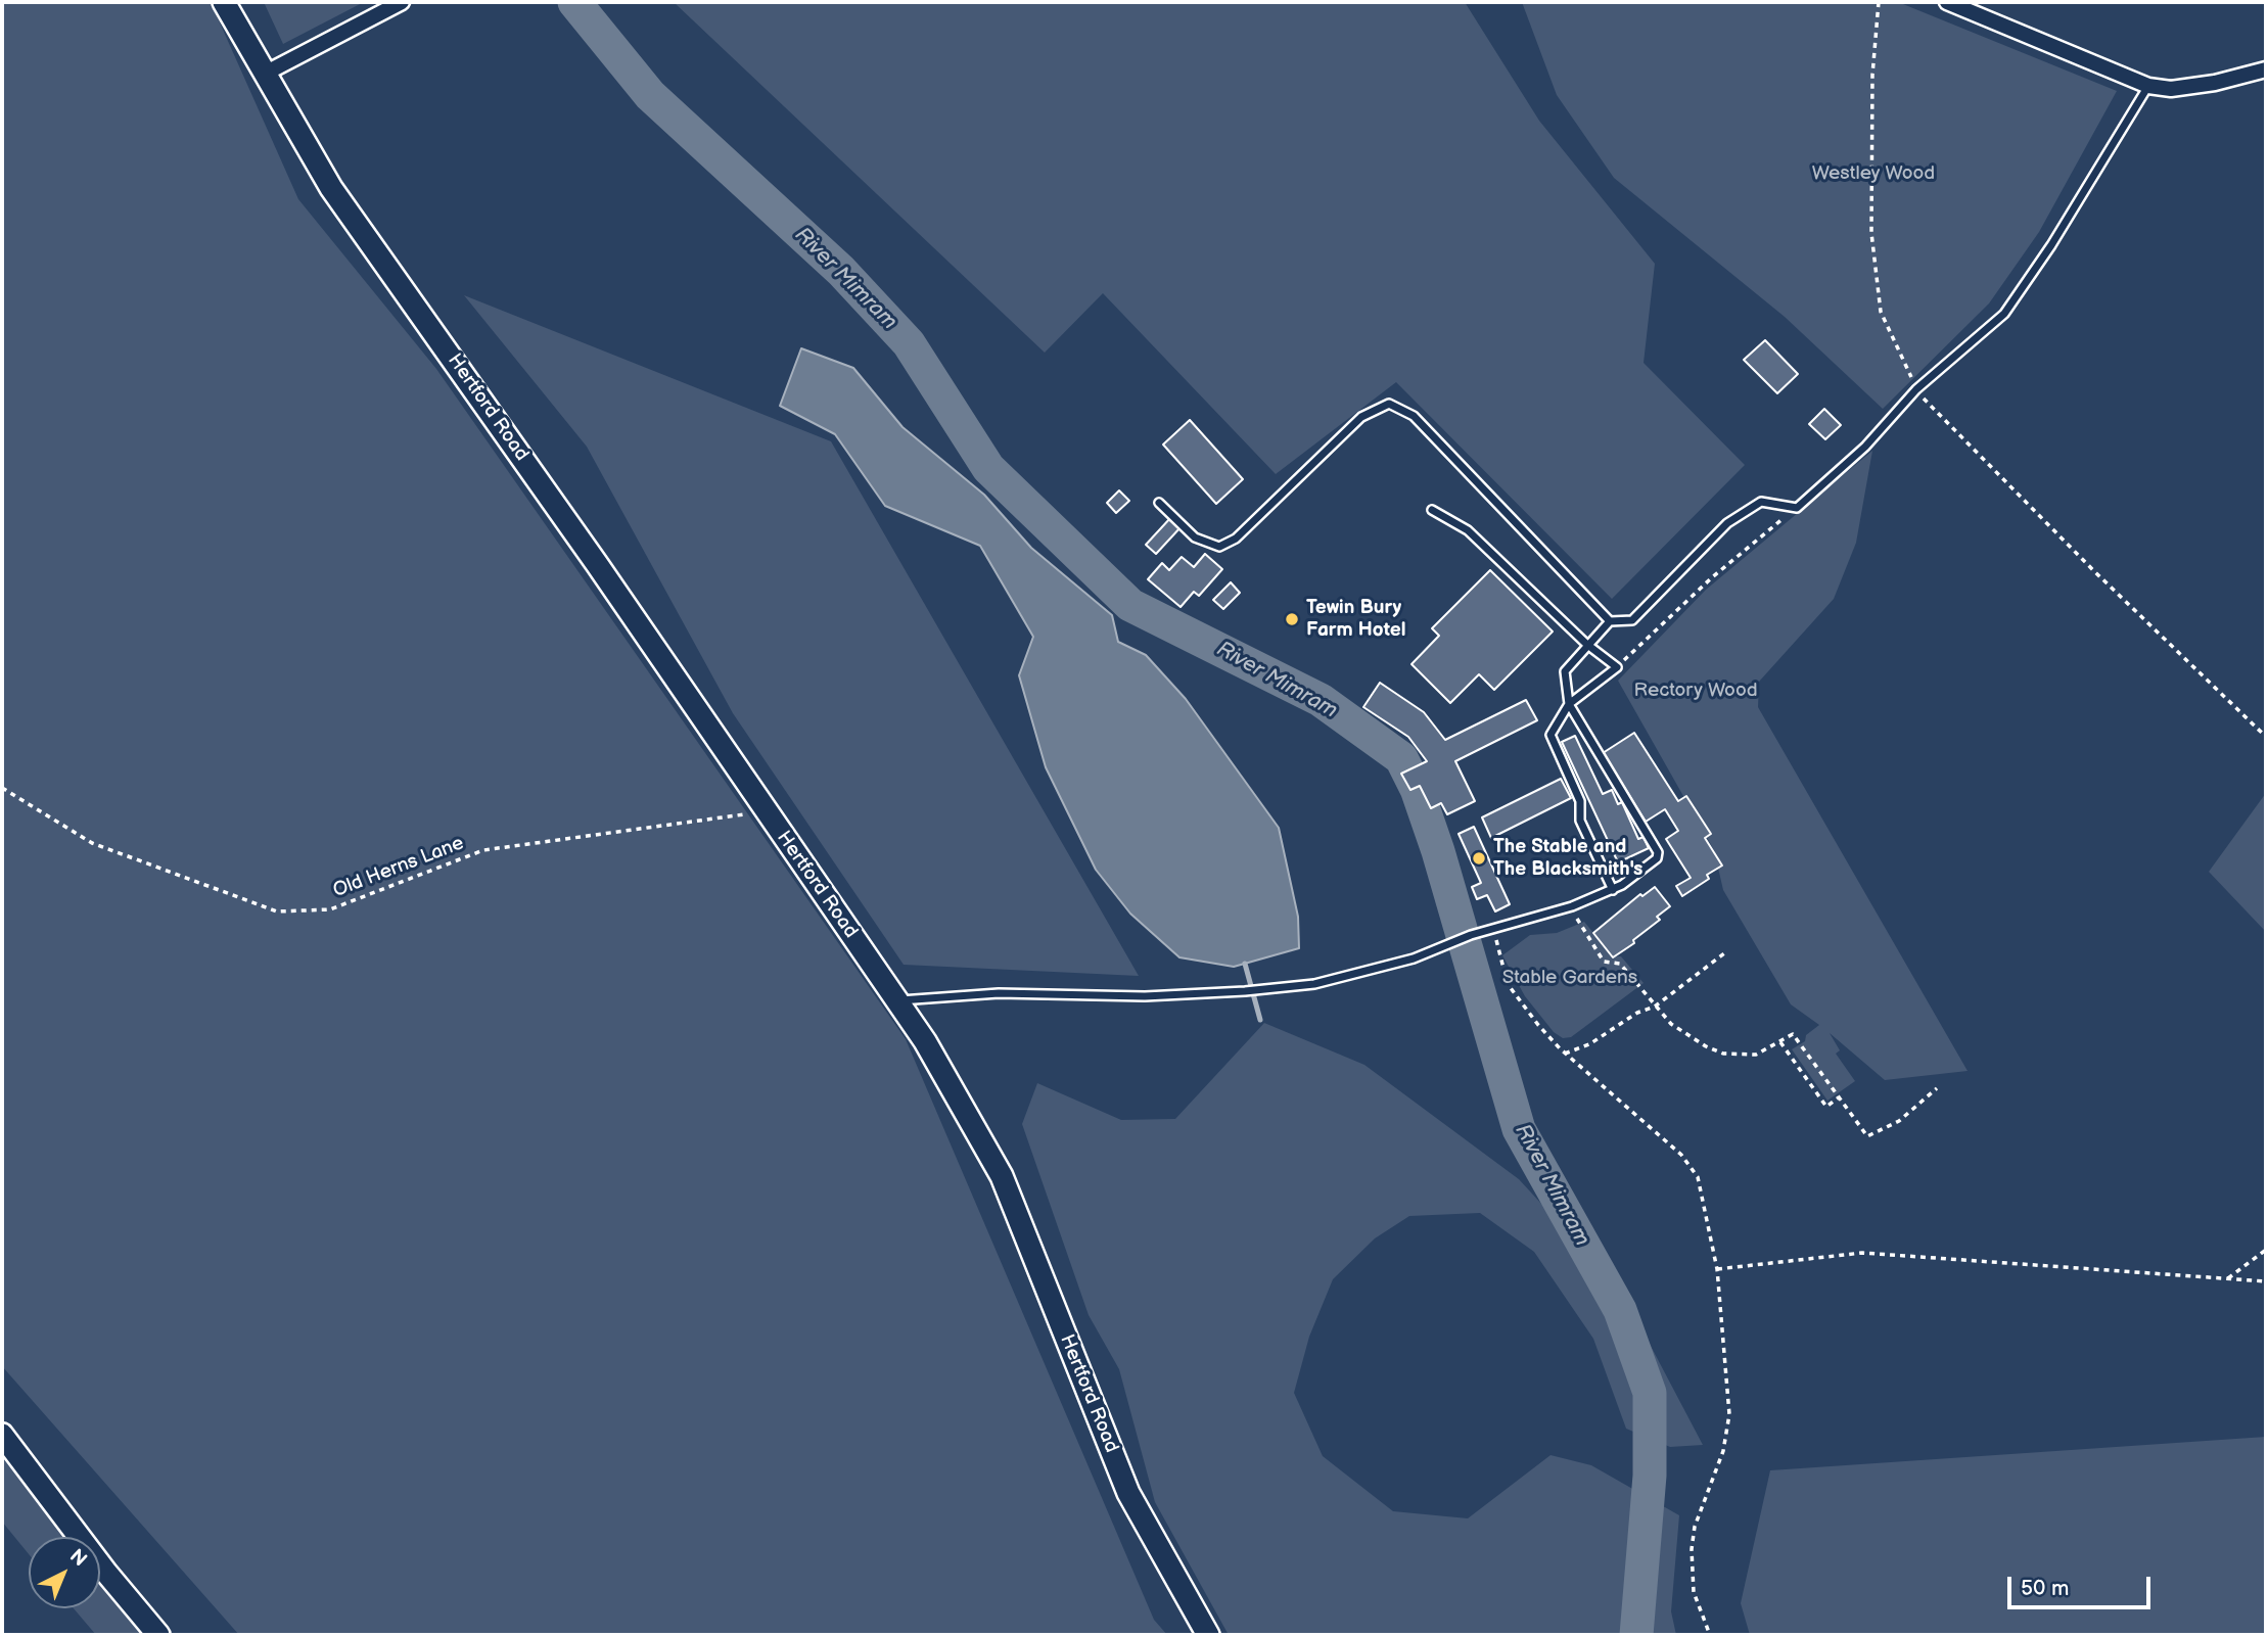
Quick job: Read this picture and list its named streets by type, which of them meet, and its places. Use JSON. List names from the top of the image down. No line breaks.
{"streets":{"main road":["Hertford Road"],"path":["Old Herns Lane"]},"crossings":[["Hertford Road","Old Herns Lane"]],"water":["River Mimram"],"parks":["Westley Wood","Rectory Wood","Stable Gardens"],"places":["Tewin Bury Farm Hotel","The Stable and The Blacksmith's"],"scale_bar":"50 m","north":"top right"}
